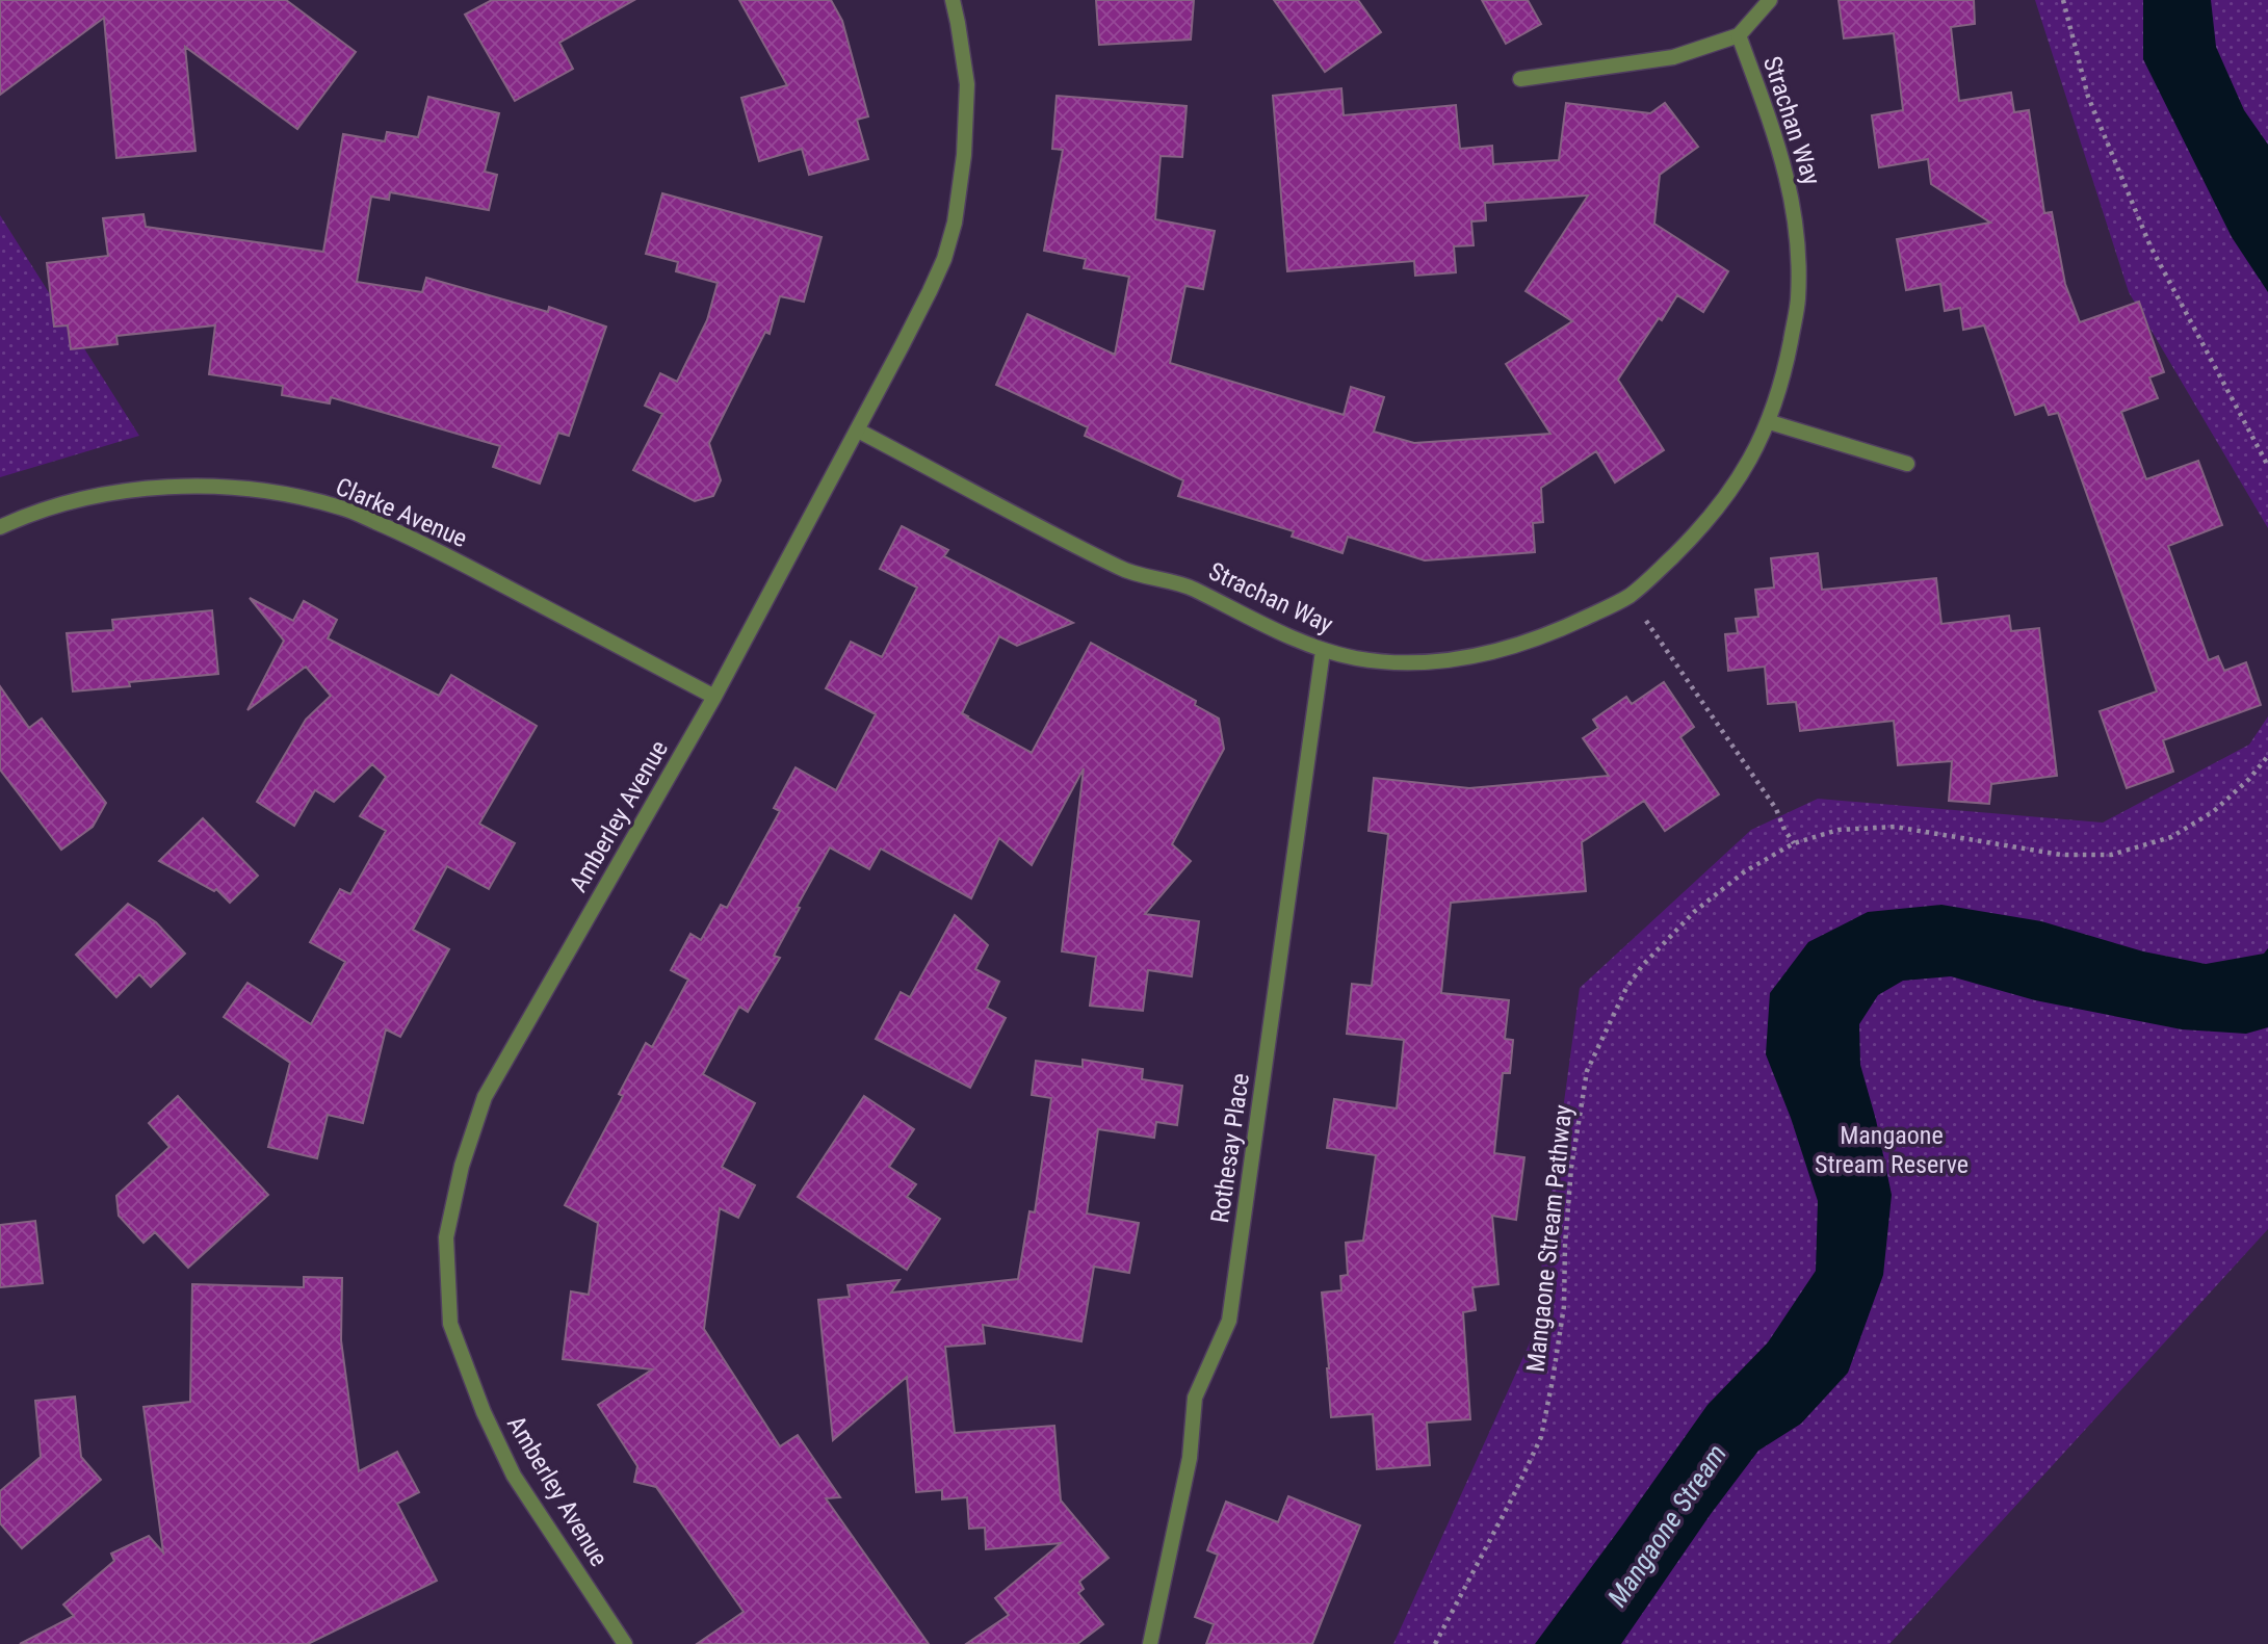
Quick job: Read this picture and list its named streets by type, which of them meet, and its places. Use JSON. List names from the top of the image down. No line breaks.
{"streets":{"street":["Strachan Way","Clarke Avenue","Amberley Avenue","Rothesay Place"],"path":["Mangaone Stream Pathway"]},"crossings":[["Strachan Way","Amberley Avenue"],["Strachan Way","Rothesay Place"],["Clarke Avenue","Amberley Avenue"]],"water":["Mangaone Stream"],"parks":["Mangaone Stream Reserve"]}
